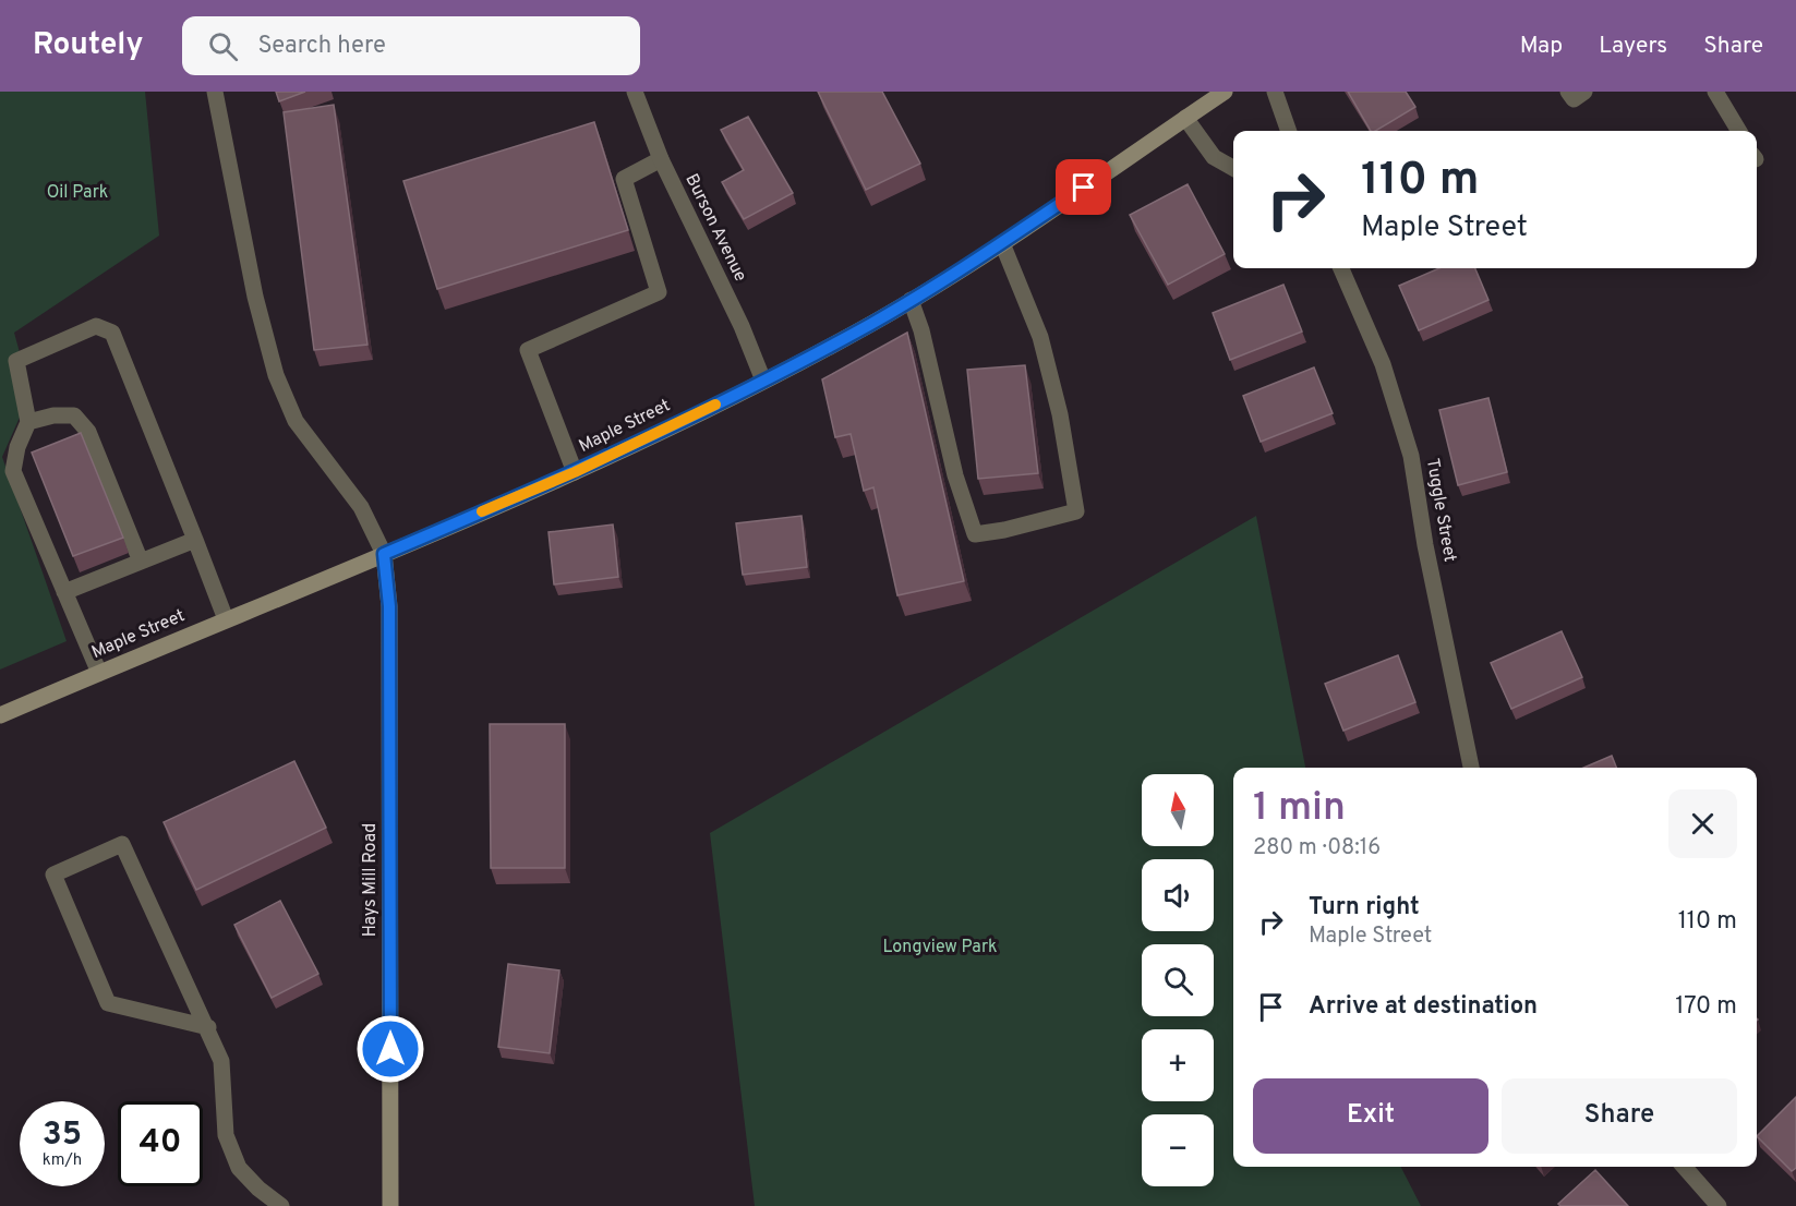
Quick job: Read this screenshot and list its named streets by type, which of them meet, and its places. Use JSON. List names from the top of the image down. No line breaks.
{"streets":{"main road":["Maple Street","Hays Mill Road"],"street":["Burson Avenue","Tuggle Street"]},"crossings":[["Burson Avenue","Maple Street"],["Maple Street","Hays Mill Road"]],"parks":["Oil Park","Longview Park"],"north":"top","page":{"header":"Routely","search":"Search here","nav":["Map","Layers","Share"],"turn":["110 m","Maple Street"],"heading":["1 min","280 m · 08:16"],"map_buttons":["+","−"],"list":[{"name":"Turn right","note":"Maple Street","value":"110 m"},{"name":"Arrive at destination","value":"170 m"}],"buttons":["Exit","Share"],"speed":"35 km/h","limit":"40"}}
